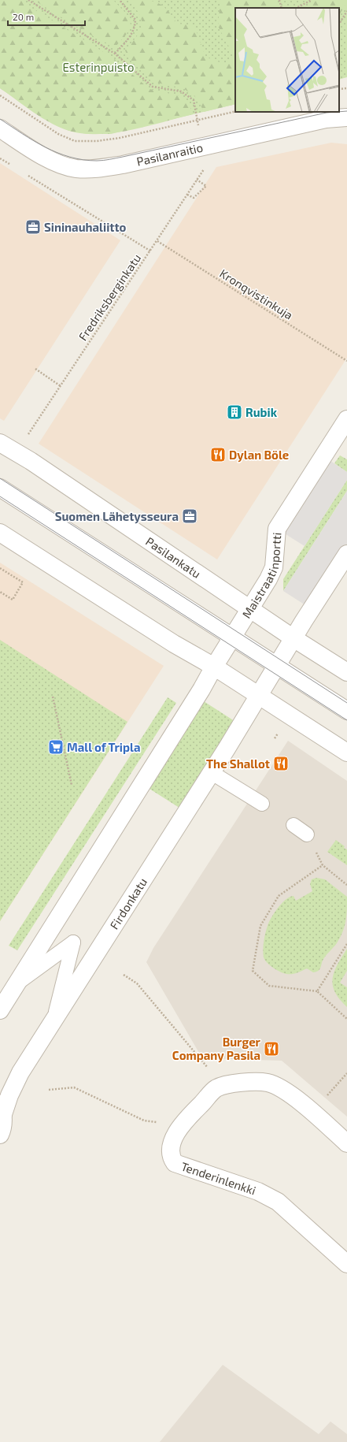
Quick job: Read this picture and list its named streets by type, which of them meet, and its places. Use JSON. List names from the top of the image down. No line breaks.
{"streets":{"street":["Pasilanraitio","Pasilankatu","Maistraatinportti","Firdonkatu","Tenderinlenkki"],"path":["Kronqvistinkuja","Fredriksberginkatu"]},"crossings":[["Kronqvistinkuja","Fredriksberginkatu"],["Pasilankatu","Maistraatinportti"]],"parks":["Esterinpuisto"],"places":{"office":["Sininauhaliitto","Suomen Lähetysseura"],"building":["Rubik"],"restaurant":["Dylan Böle","The Shallot","Burger Company Pasila"],"supermarket":["Mall of Tripla"]},"scale_bar":"20 m"}
